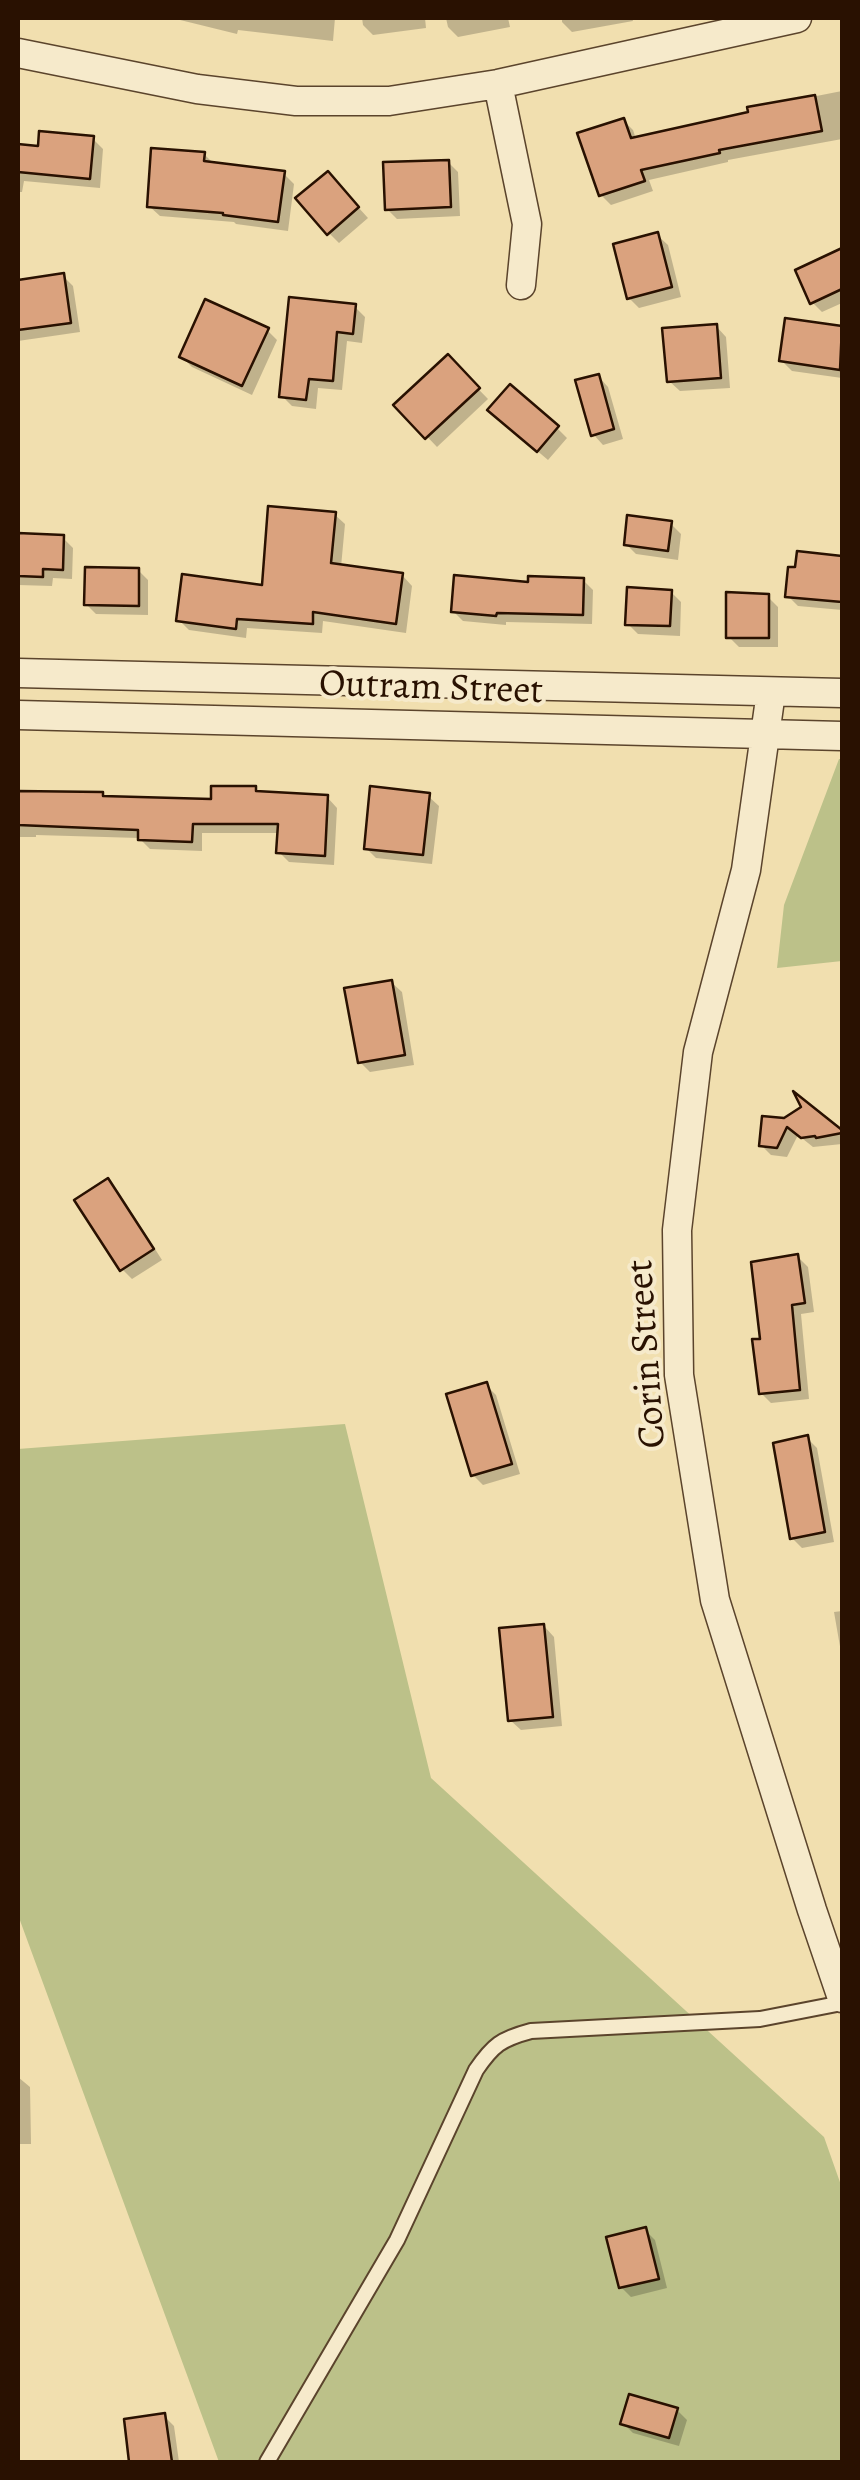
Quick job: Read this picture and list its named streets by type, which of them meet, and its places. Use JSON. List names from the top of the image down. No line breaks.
{"streets":{"street":["Outram Street","Corin Street"]},"crossings":[["Outram Street","Corin Street"]]}
